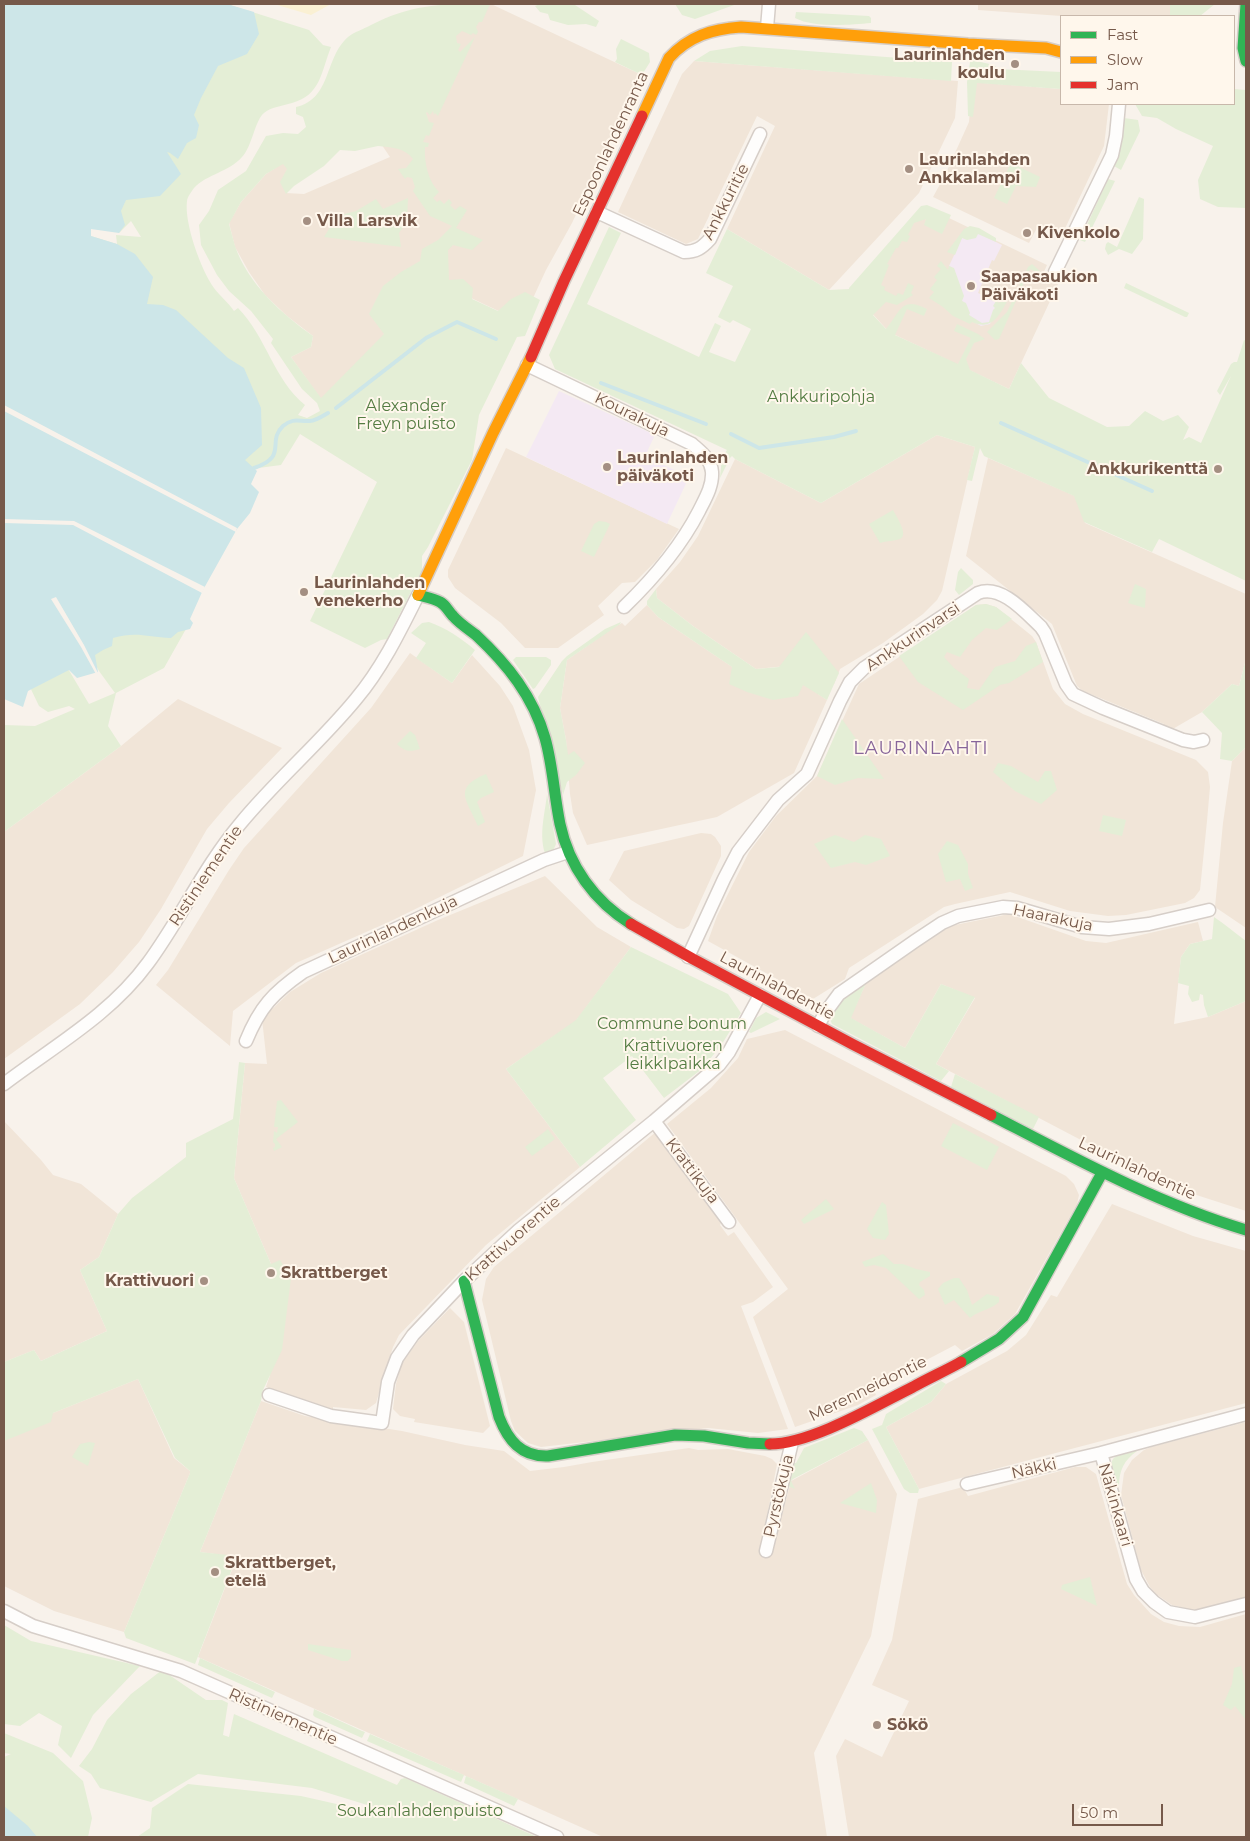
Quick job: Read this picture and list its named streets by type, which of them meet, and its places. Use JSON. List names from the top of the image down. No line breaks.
{"streets":{"street":["Espoonlahdenranta","Ankkuritie","Kourakuja","Ankkurinvarsi","Ristiniementie","Haarakuja","Laurinlahdenkuja","Laurinlahdentie","Krattikuja","Krattivuorentie","Merenneidontie","Näkki","Pyrstökuja","Näkinkaari"]},"crossings":[["Espoonlahdenranta","Ankkuritie"],["Espoonlahdenranta","Kourakuja"],["Espoonlahdenranta","Ristiniementie"],["Espoonlahdenranta","Laurinlahdentie"],["Ankkurinvarsi","Laurinlahdentie"],["Ristiniementie","Laurinlahdentie"],["Haarakuja","Laurinlahdentie"],["Laurinlahdenkuja","Laurinlahdentie"],["Laurinlahdentie","Krattivuorentie"],["Laurinlahdentie","Merenneidontie"],["Krattikuja","Krattivuorentie"],["Krattivuorentie","Merenneidontie"],["Merenneidontie","Pyrstökuja"],["Näkki","Näkinkaari"]],"districts":["LAURINLAHTI"],"parks":["Ankkuripohja","Alexander Freyn puisto","Commune bonum","Krattivuoren leikkIpaikka","Soukanlahdenpuisto"],"places":["Laurinlahden koulu","Laurinlahden Ankkalampi","Villa Larsvik","Kivenkolo","Saapasaukion Päiväkoti","Laurinlahden päiväkoti","Ankkurikenttä","Laurinlahden venekerho","Skrattberget","Krattivuori","Skrattberget, etelä","Sökö"],"legend":["Fast","Slow","Jam"],"scale_bar":"50 m"}
